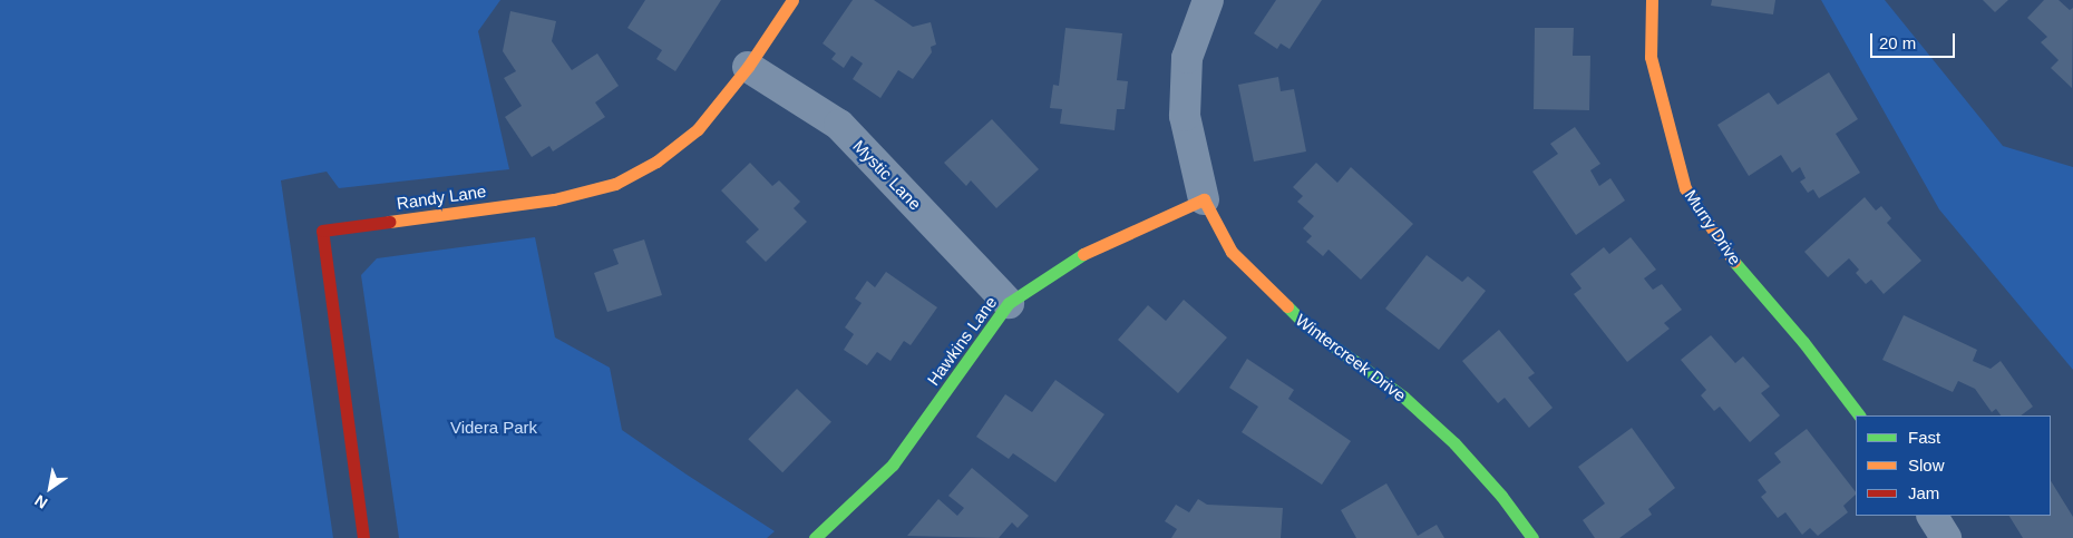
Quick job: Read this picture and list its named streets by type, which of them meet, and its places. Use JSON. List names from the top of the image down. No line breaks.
{"streets":{"street":["Mystic Lane","Randy Lane","Murry Drive","Hawkins Lane","Wintercreek Drive"]},"crossings":[["Mystic Lane","Randy Lane"],["Mystic Lane","Hawkins Lane"],["Hawkins Lane","Wintercreek Drive"]],"parks":["Videra Park"],"legend":["Fast","Slow","Jam"],"scale_bar":"20 m","north":"bottom left"}
